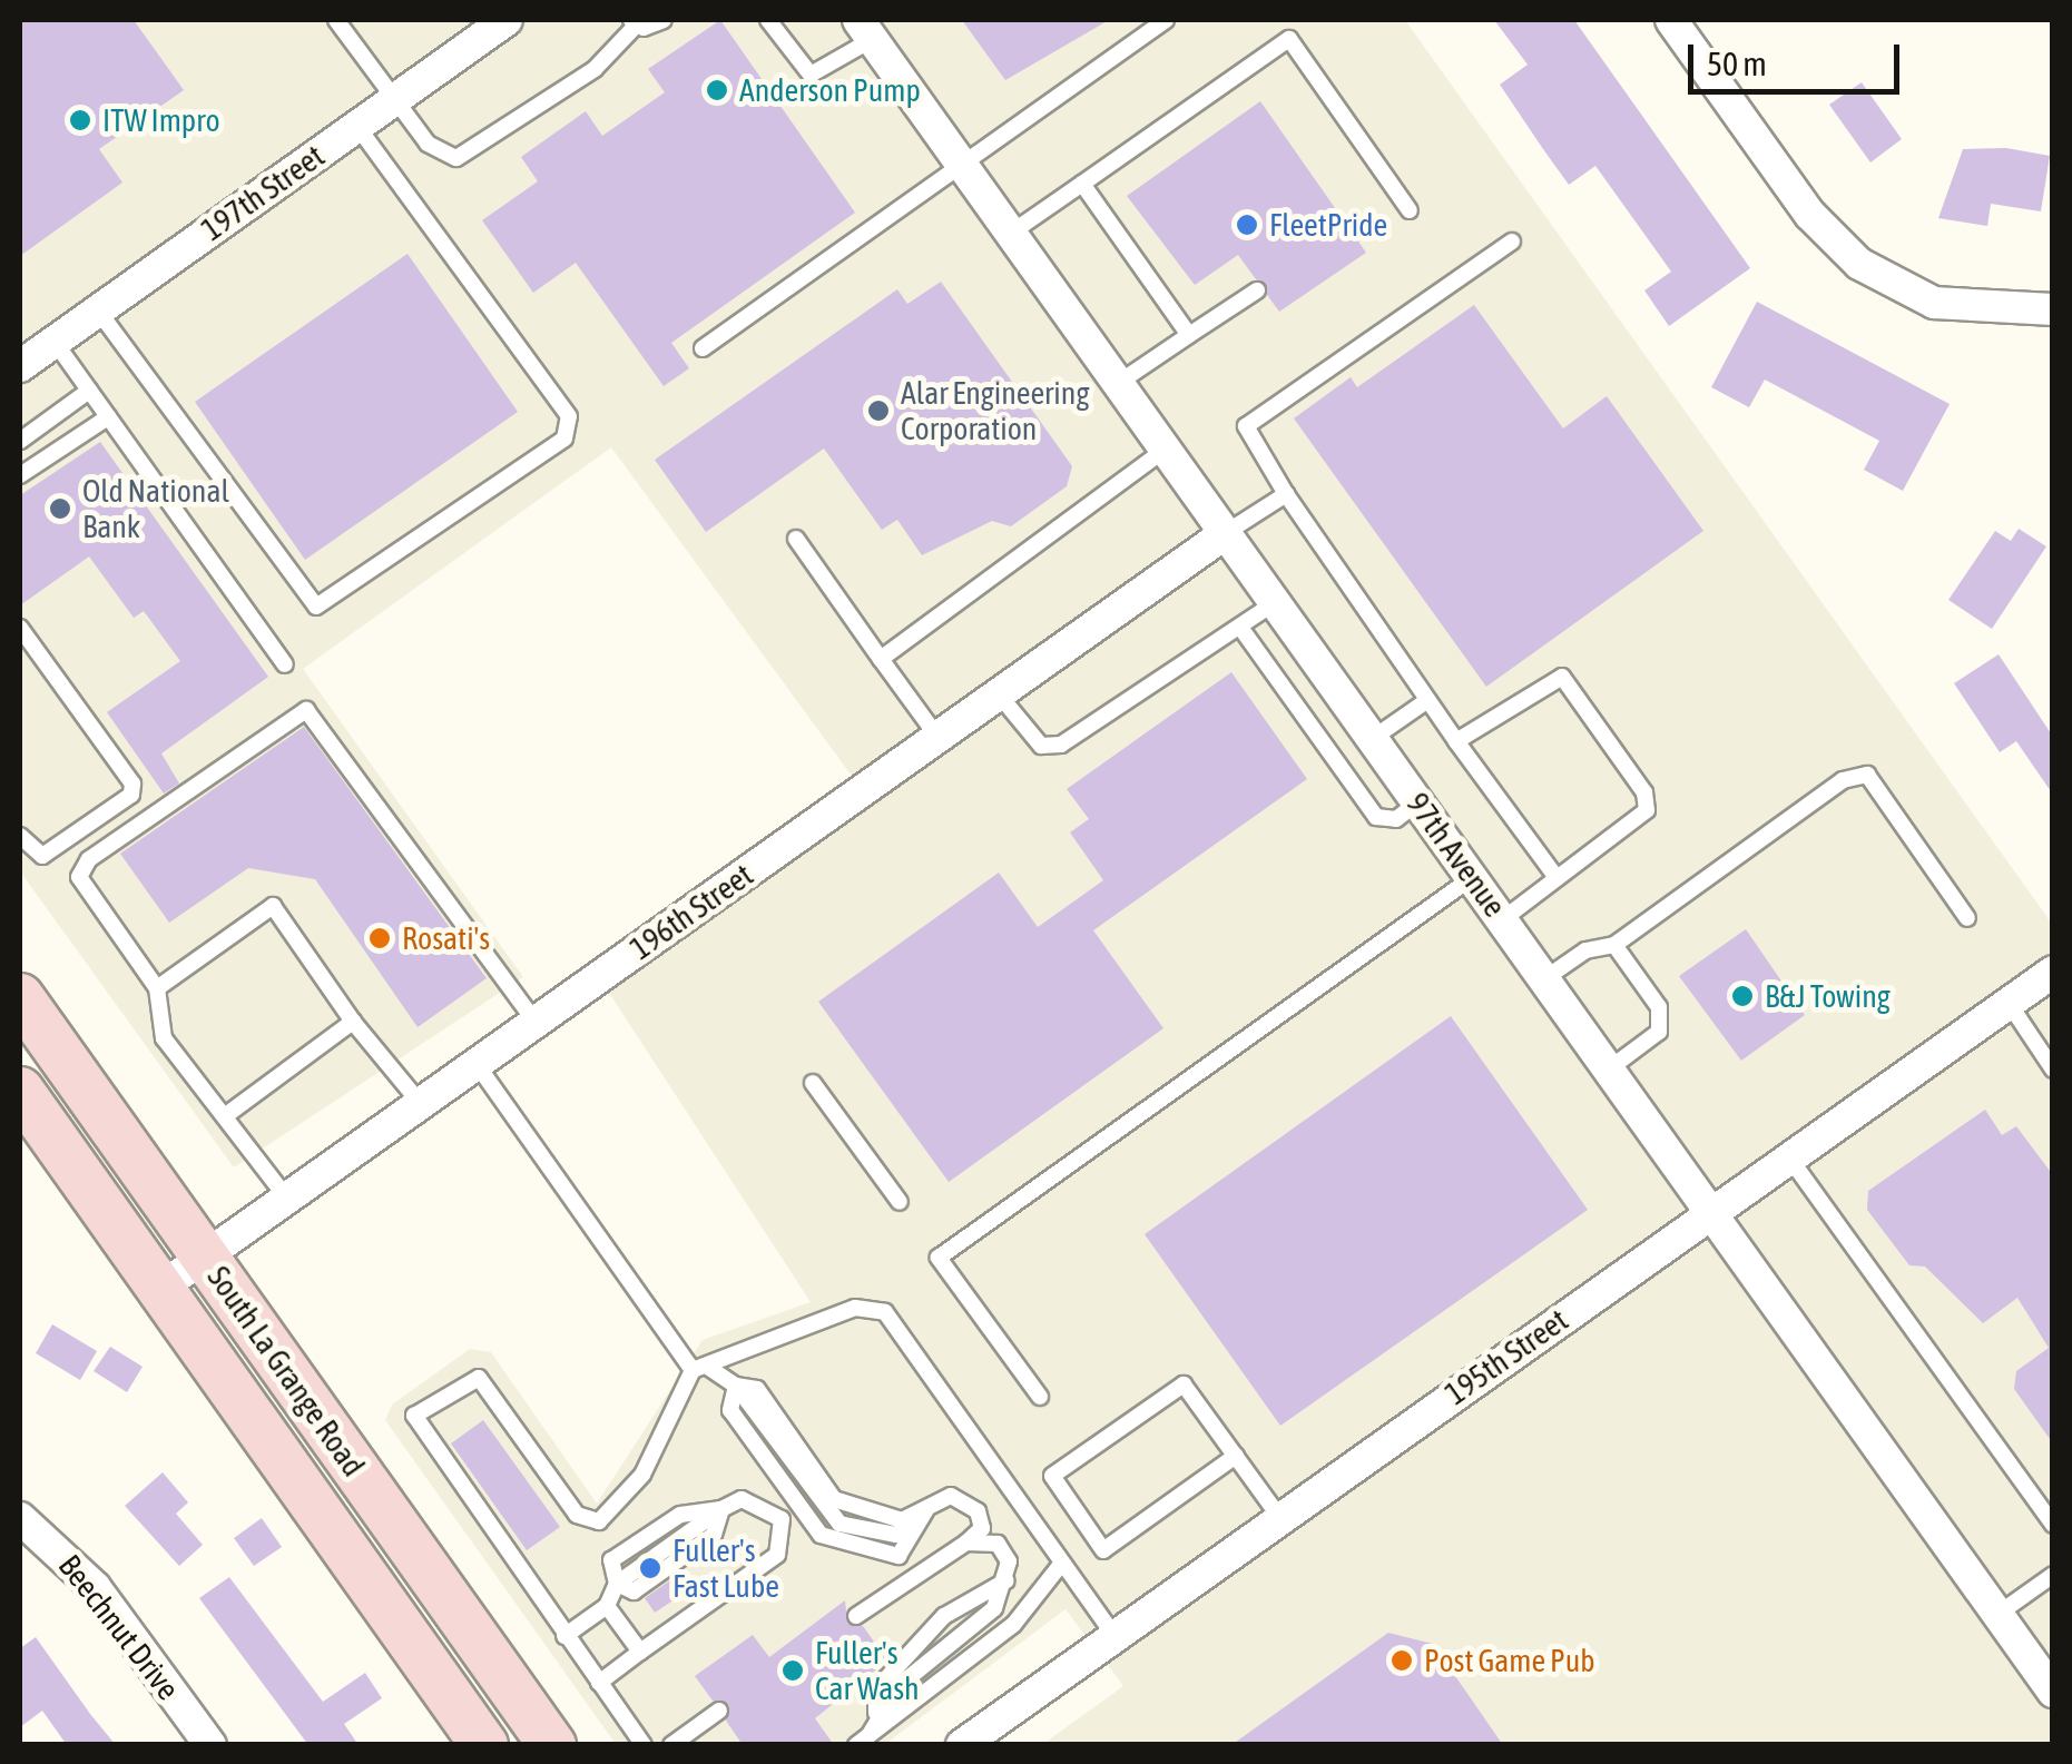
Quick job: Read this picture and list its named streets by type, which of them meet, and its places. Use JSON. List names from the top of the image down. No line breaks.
{"streets":{"main road":["South La Grange Road"],"street":["197th Street","97th Avenue","196th Street","195th Street","Beechnut Drive"]},"crossings":[["97th Avenue","196th Street"],["97th Avenue","195th Street"],["196th Street","South La Grange Road"]],"places":["Anderson Pump","ITW Impro","FleetPride","Alar Engineering Corporation","Old National Bank","Rosati's","B&J Towing","Fuller's Fast Lube","Post Game Pub","Fuller's Car Wash"],"scale_bar":"50 m"}
